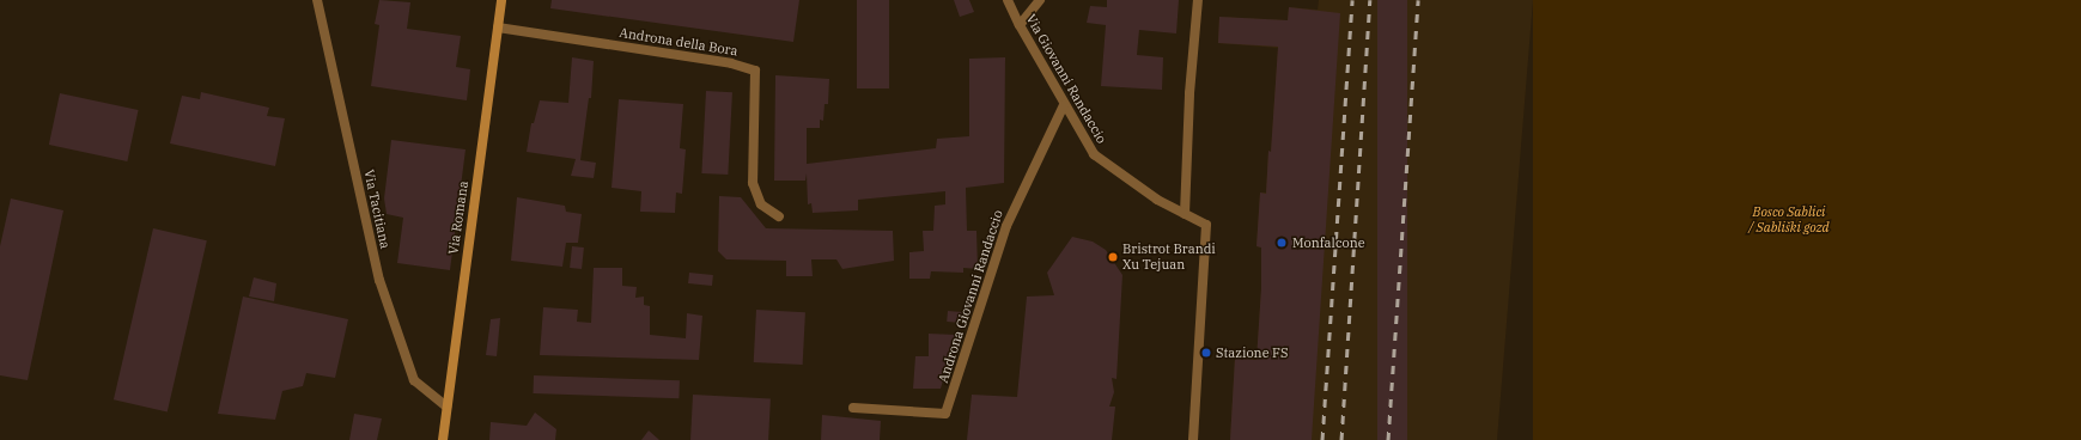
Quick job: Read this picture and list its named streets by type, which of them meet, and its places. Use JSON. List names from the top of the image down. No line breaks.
{"streets":{"street":["Androna della Bora","Via Giovanni Randaccio","Via Tacitiana","Via Romana","Androna Giovanni Randaccio"]},"crossings":[["Androna della Bora","Via Romana"],["Via Giovanni Randaccio","Androna Giovanni Randaccio"],["Via Tacitiana","Via Romana"]],"parks":["Bosco Sablici / Sabliški gozd"],"places":["Monfalcone","Bristrot Brandi Xu Tejuan","Stazione FS"]}
